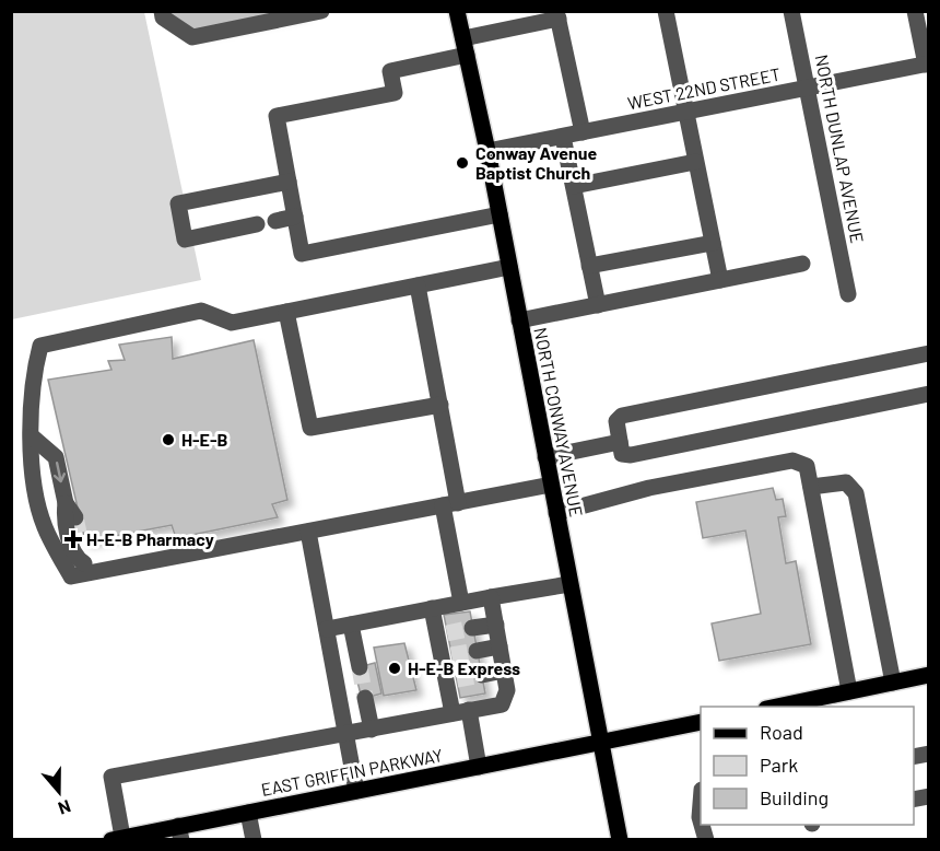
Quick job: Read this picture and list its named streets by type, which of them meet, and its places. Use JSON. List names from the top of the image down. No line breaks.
{"streets":{"main road":["NORTH CONWAY AVENUE","EAST GRIFFIN PARKWAY"],"street":["WEST 22ND STREET","NORTH DUNLAP AVENUE"]},"crossings":[["WEST 22ND STREET","NORTH DUNLAP AVENUE"],["WEST 22ND STREET","NORTH CONWAY AVENUE"],["NORTH CONWAY AVENUE","EAST GRIFFIN PARKWAY"]],"places":{"other":["Conway Avenue Baptist Church","H-E-B","H-E-B Express"],"health":["H-E-B Pharmacy"]},"legend":["Road","Park","Building"],"north":"bottom"}
